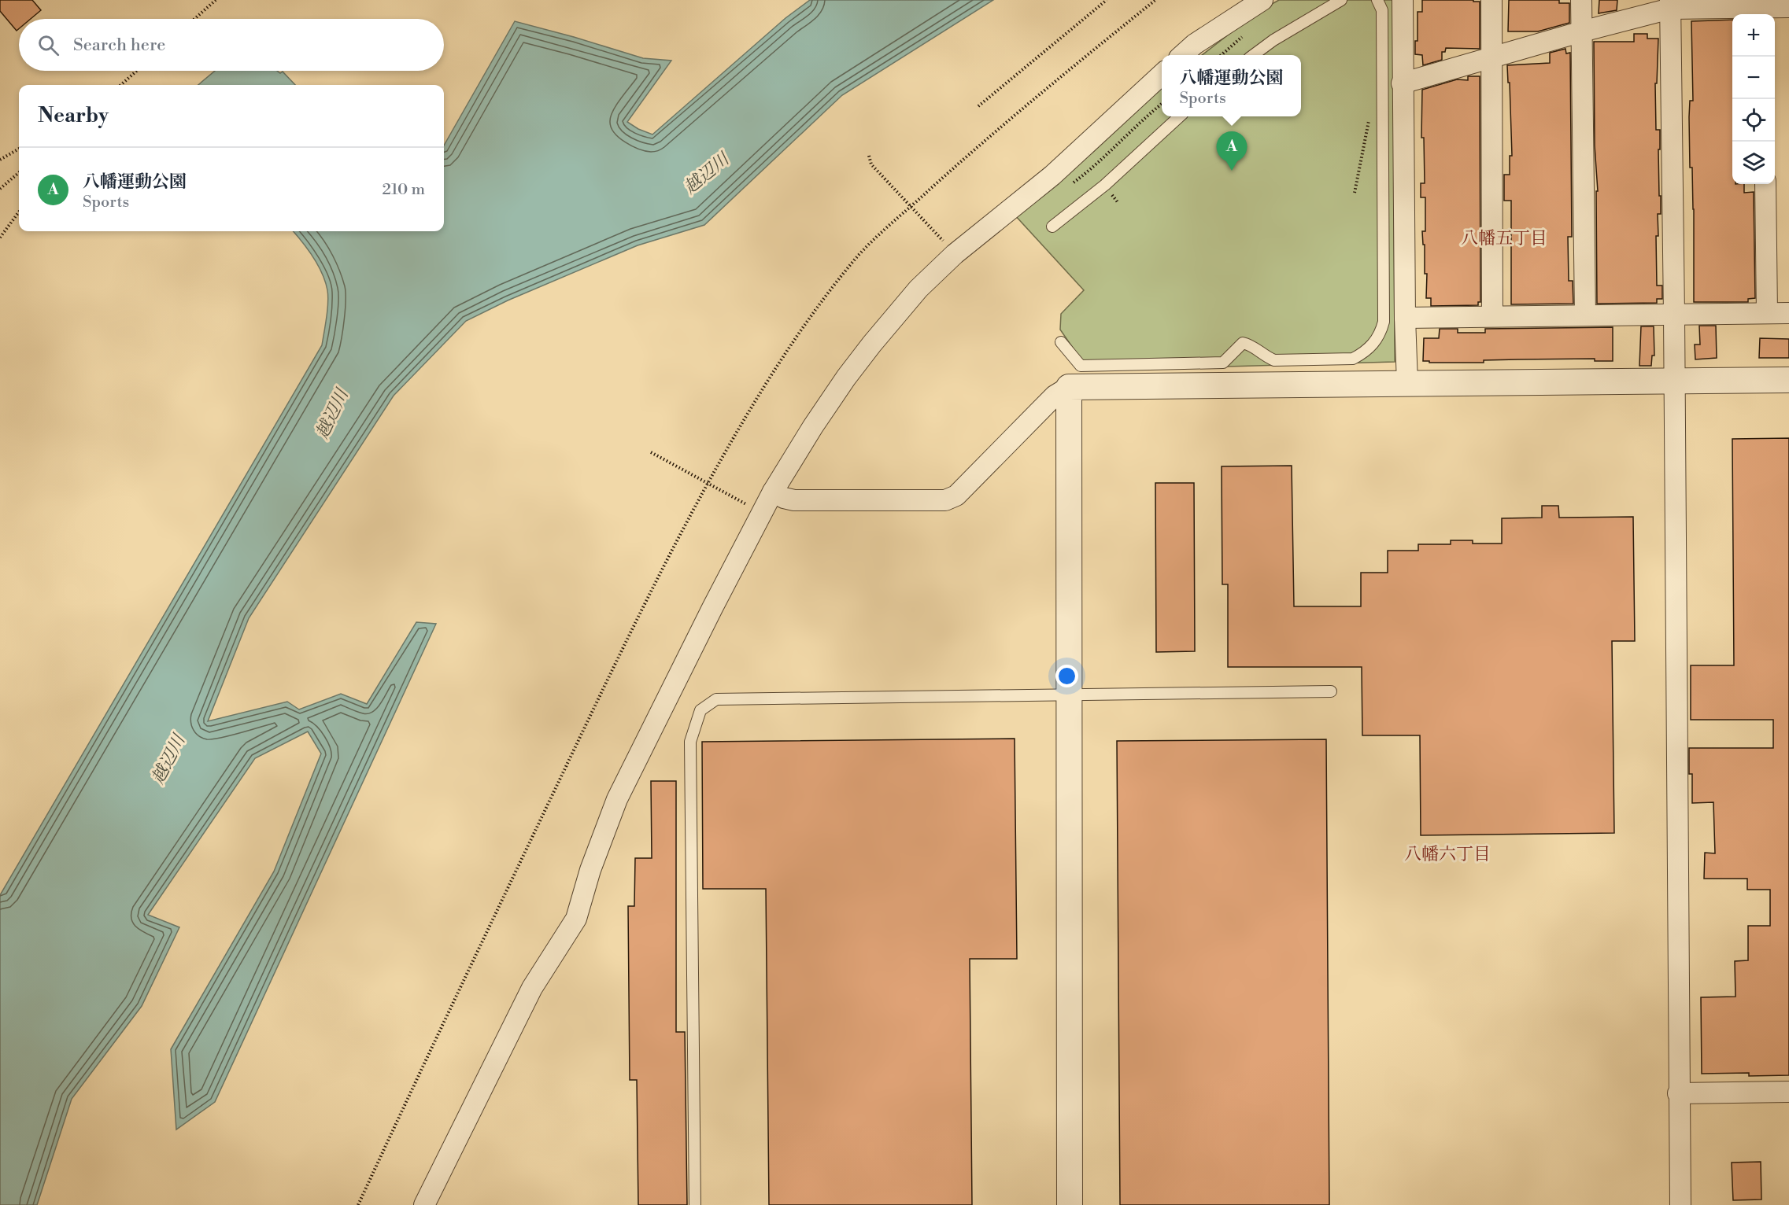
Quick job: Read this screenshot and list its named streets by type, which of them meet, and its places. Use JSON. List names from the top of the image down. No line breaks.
{"districts":["八幡五丁目","八幡六丁目"],"water":["越辺川"],"page":{"map_buttons":["+","−"],"search":"Search here","popup":["八幡運動公園","Sports"],"heading":"Nearby","pins":"A","list":[{"mark":"A","name":"八幡運動公園","note":"Sports","value":"210 m"}]}}
